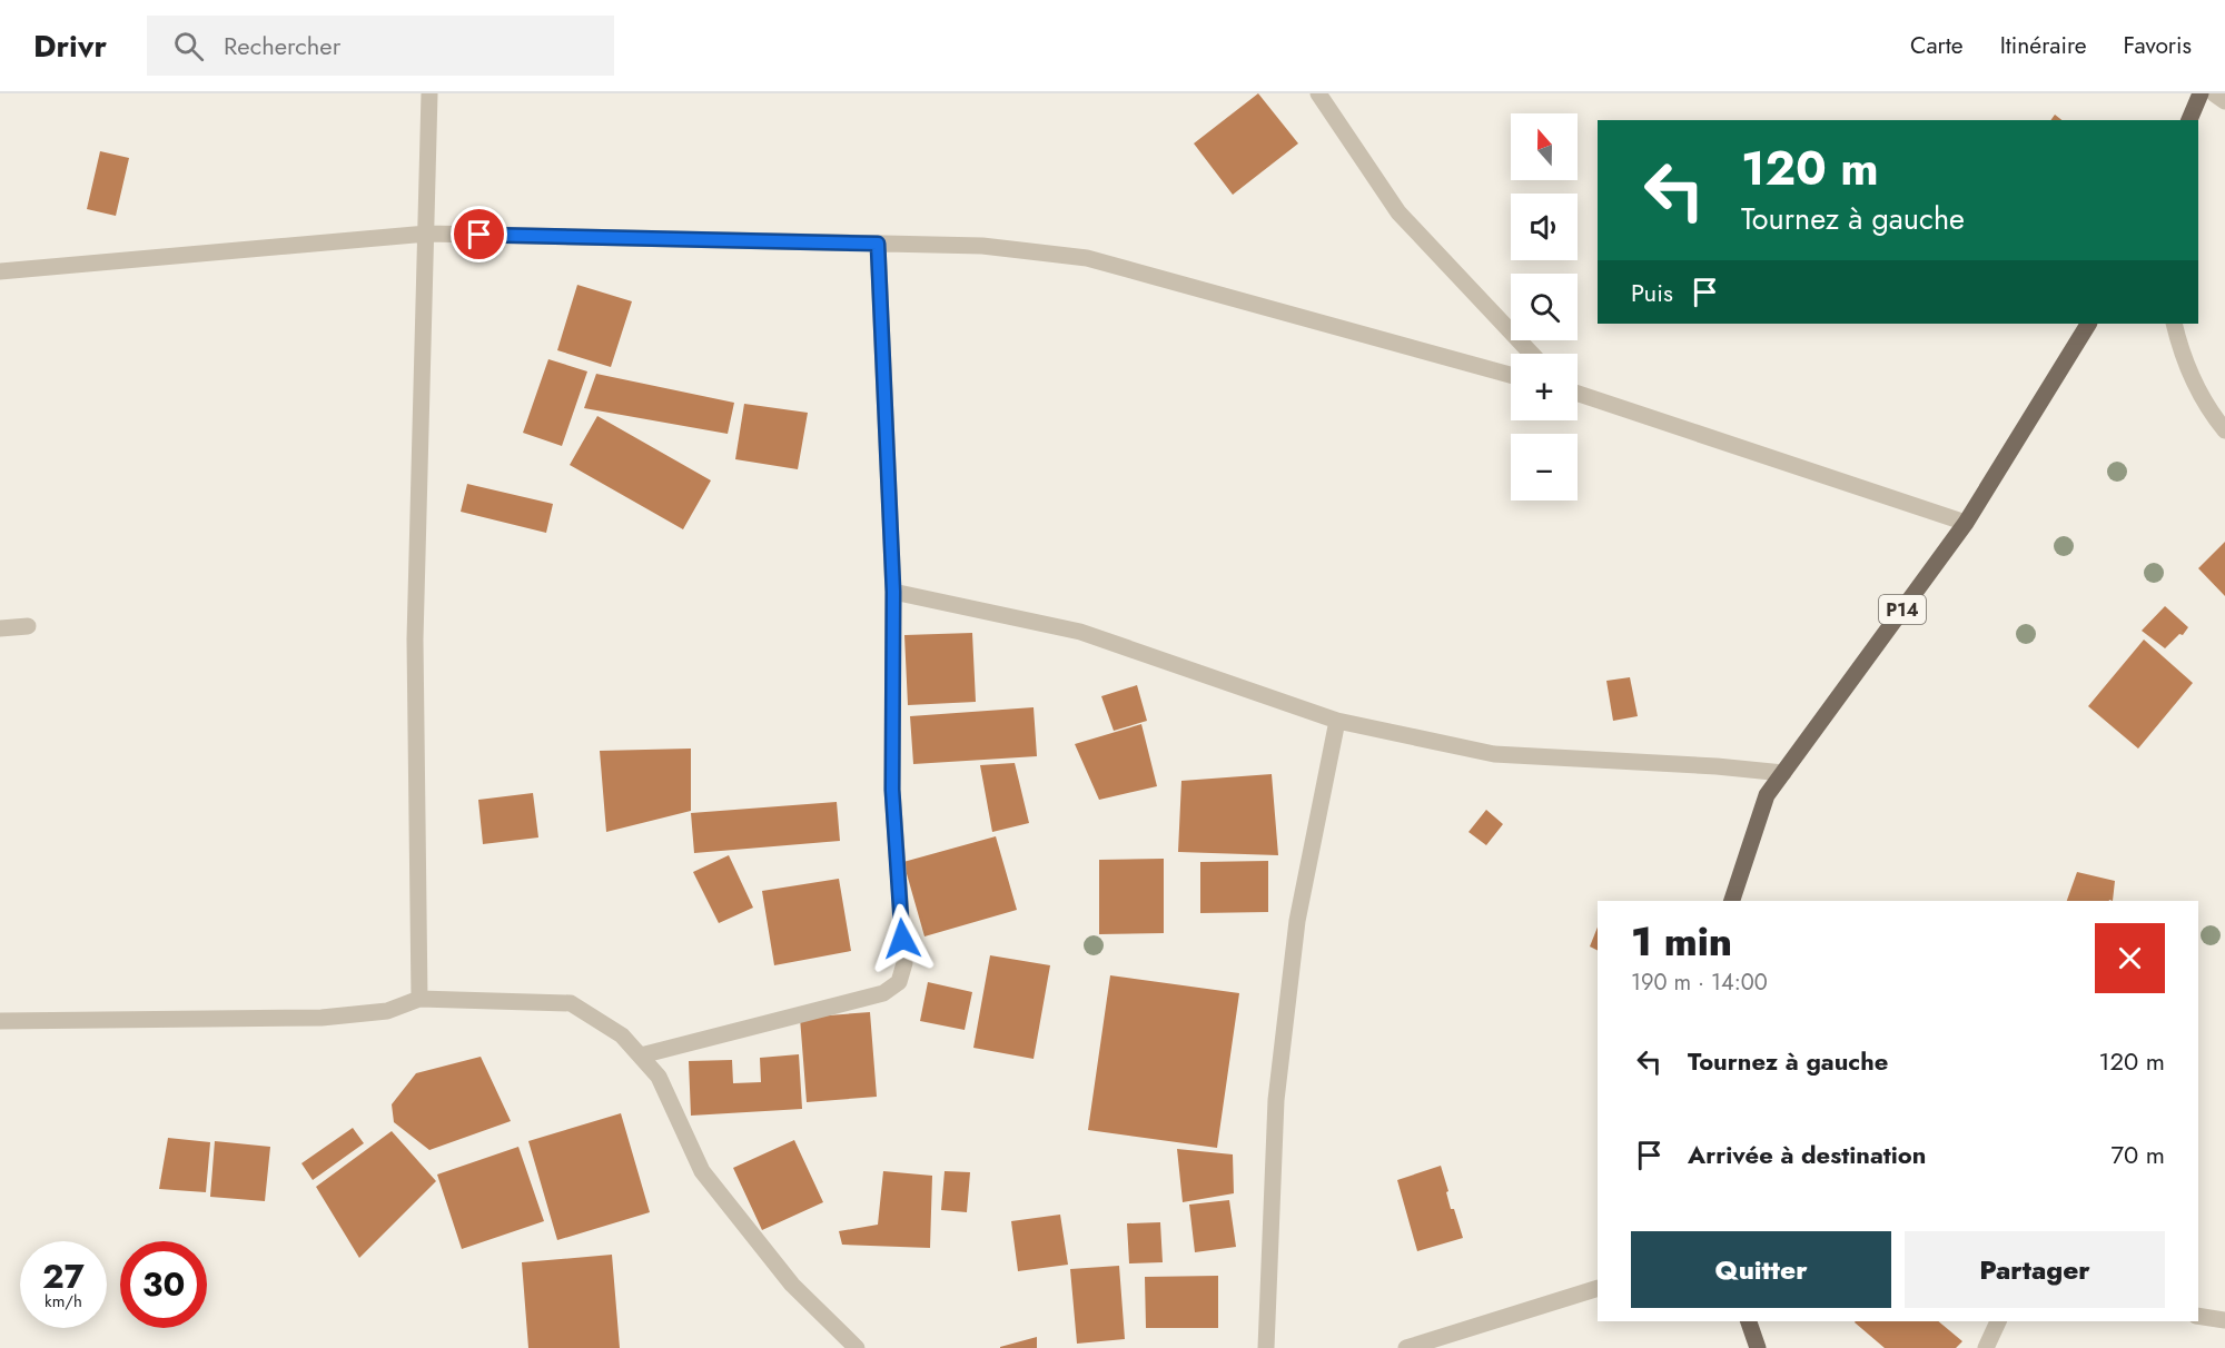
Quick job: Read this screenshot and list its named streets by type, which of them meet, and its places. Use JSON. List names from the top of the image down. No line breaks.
{"streets":{"main road":["P14"]},"north":"top","page":{"header":"Drivr","search":"Rechercher","nav":["Carte","Itinéraire","Favoris"],"map_buttons":["+","−"],"turn":["120 m","Tournez à gauche"],"then":"Puis","heading":["1 min","190 m · 14:00"],"list":[{"name":"Tournez à gauche","value":"120 m"},{"name":"Arrivée à destination","value":"70 m"}],"buttons":["Quitter","Partager"],"speed":"27 km/h","limit":"30"}}
